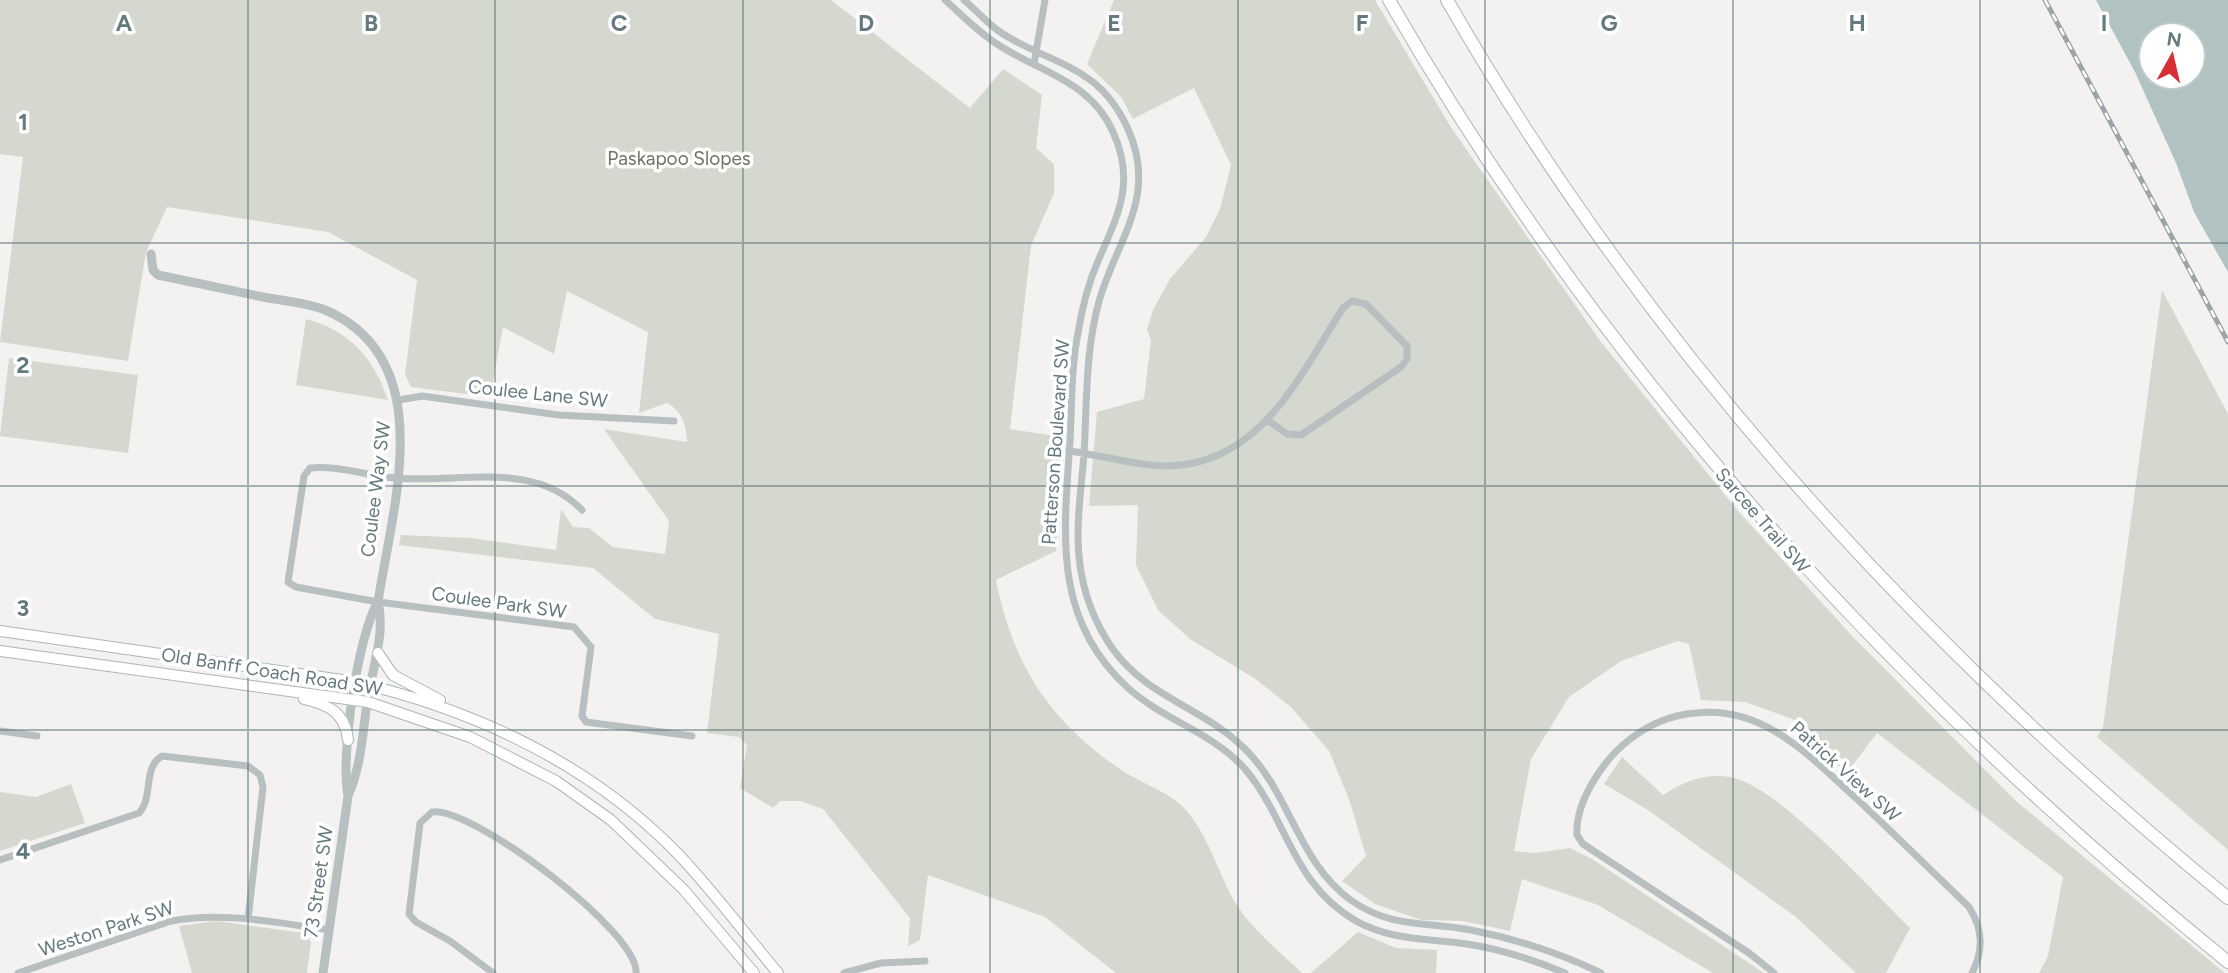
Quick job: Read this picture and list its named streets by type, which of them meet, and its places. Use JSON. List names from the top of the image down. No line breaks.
{"streets":{"highway":["Sarcee Trail SW"],"main road":["Old Banff Coach Road SW"],"street":["Coulee Lane SW","Patterson Boulevard SW","Coulee Way SW","Coulee Park SW","Patrick View SW","73 Street SW","Weston Park SW"]},"crossings":[["Coulee Lane SW","Coulee Way SW"],["Coulee Way SW","Coulee Park SW"],["Coulee Way SW","73 Street SW"],["Coulee Park SW","73 Street SW"],["Old Banff Coach Road SW","73 Street SW"],["73 Street SW","Weston Park SW"]],"parks":["Paskapoo Slopes"],"north":"top","grid":{"columns":["A","B","C","D","E","F","G","H","I"],"rows":["1","2","3","4"]}}
